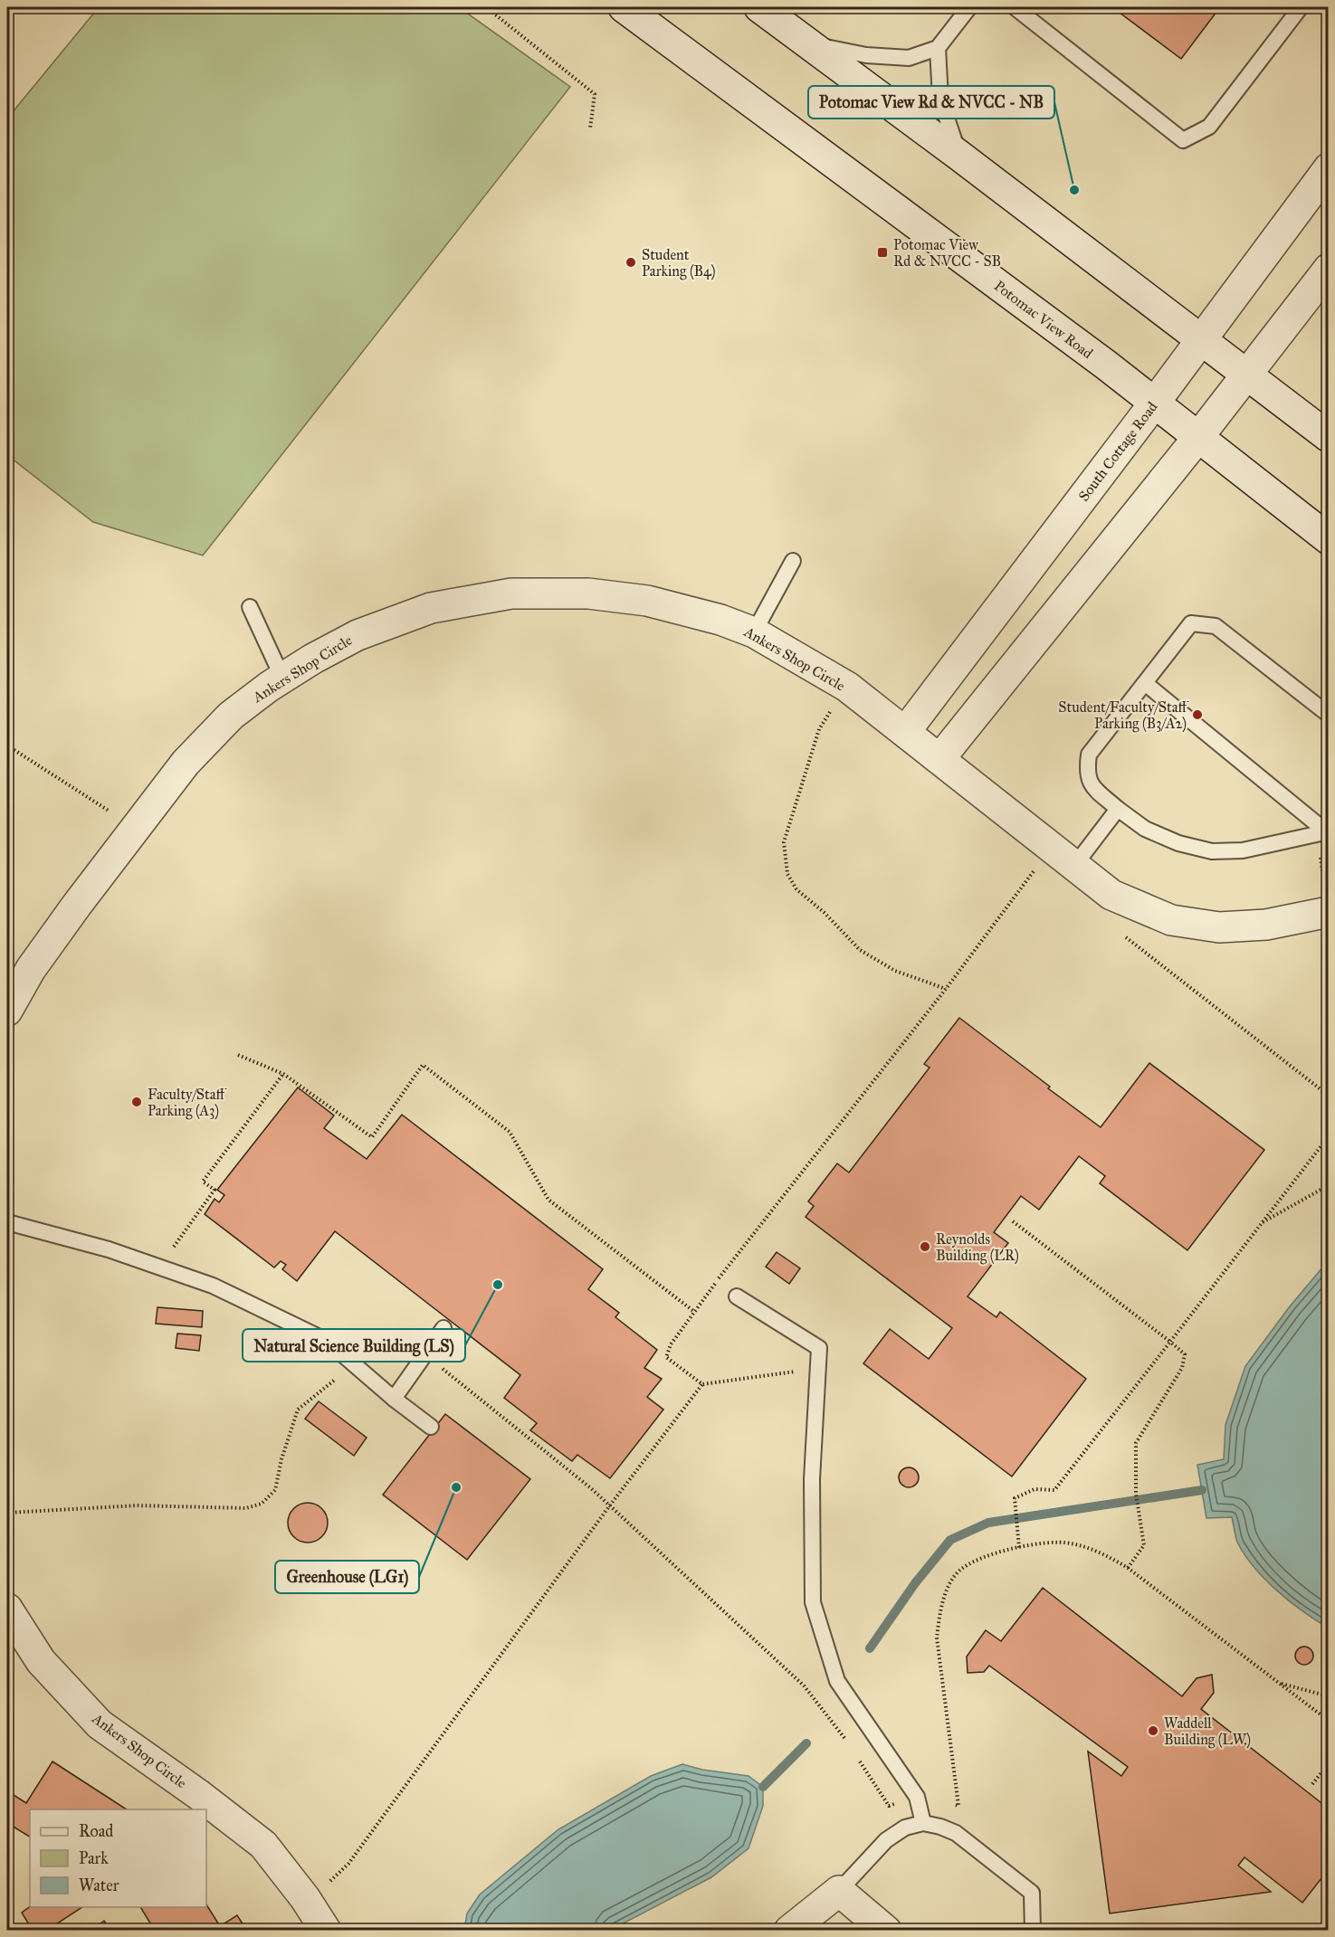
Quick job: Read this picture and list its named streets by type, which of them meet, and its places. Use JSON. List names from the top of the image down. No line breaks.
{"streets":{"street":["Potomac View Road","South Cottage Road","Ankers Shop Circle"]},"crossings":[["Potomac View Road","South Cottage Road"],["South Cottage Road","Ankers Shop Circle"]],"places":{"other":["Potomac View Rd & NVCC - NB","Student Parking (B4)","Student/Faculty/Staff Parking (B3/A2)","Faculty/Staff Parking (A3)","Reynolds Building (LR)","Natural Science Building (LS)","Greenhouse (LG1)","Waddell Building (LW)"],"transit":["Potomac View Rd & NVCC - SB"]},"legend":["Road","Park","Water"]}
